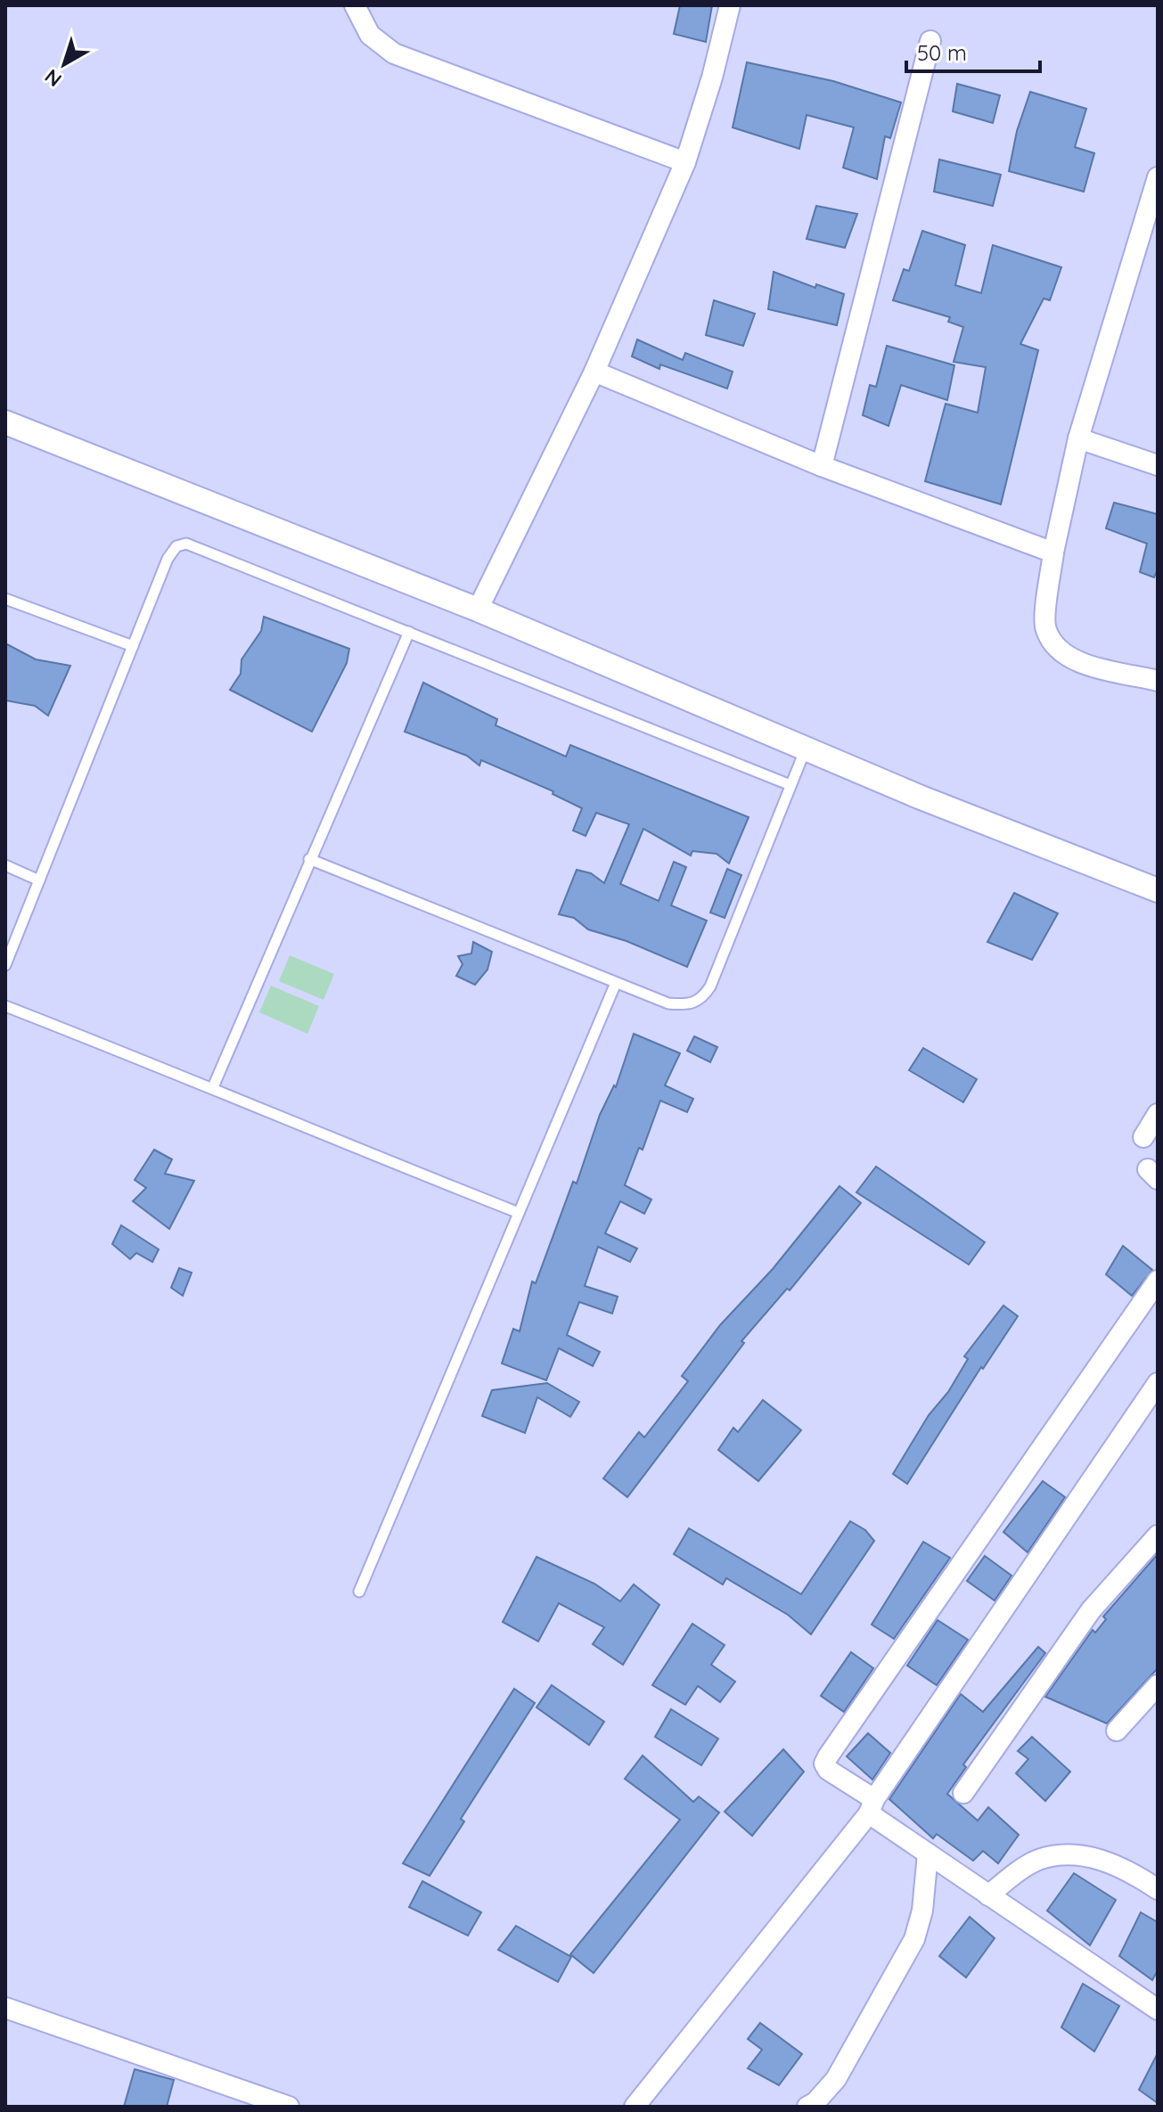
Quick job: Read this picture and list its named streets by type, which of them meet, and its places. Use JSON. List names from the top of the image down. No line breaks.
{"scale_bar":"50 m","north":"bottom left"}
